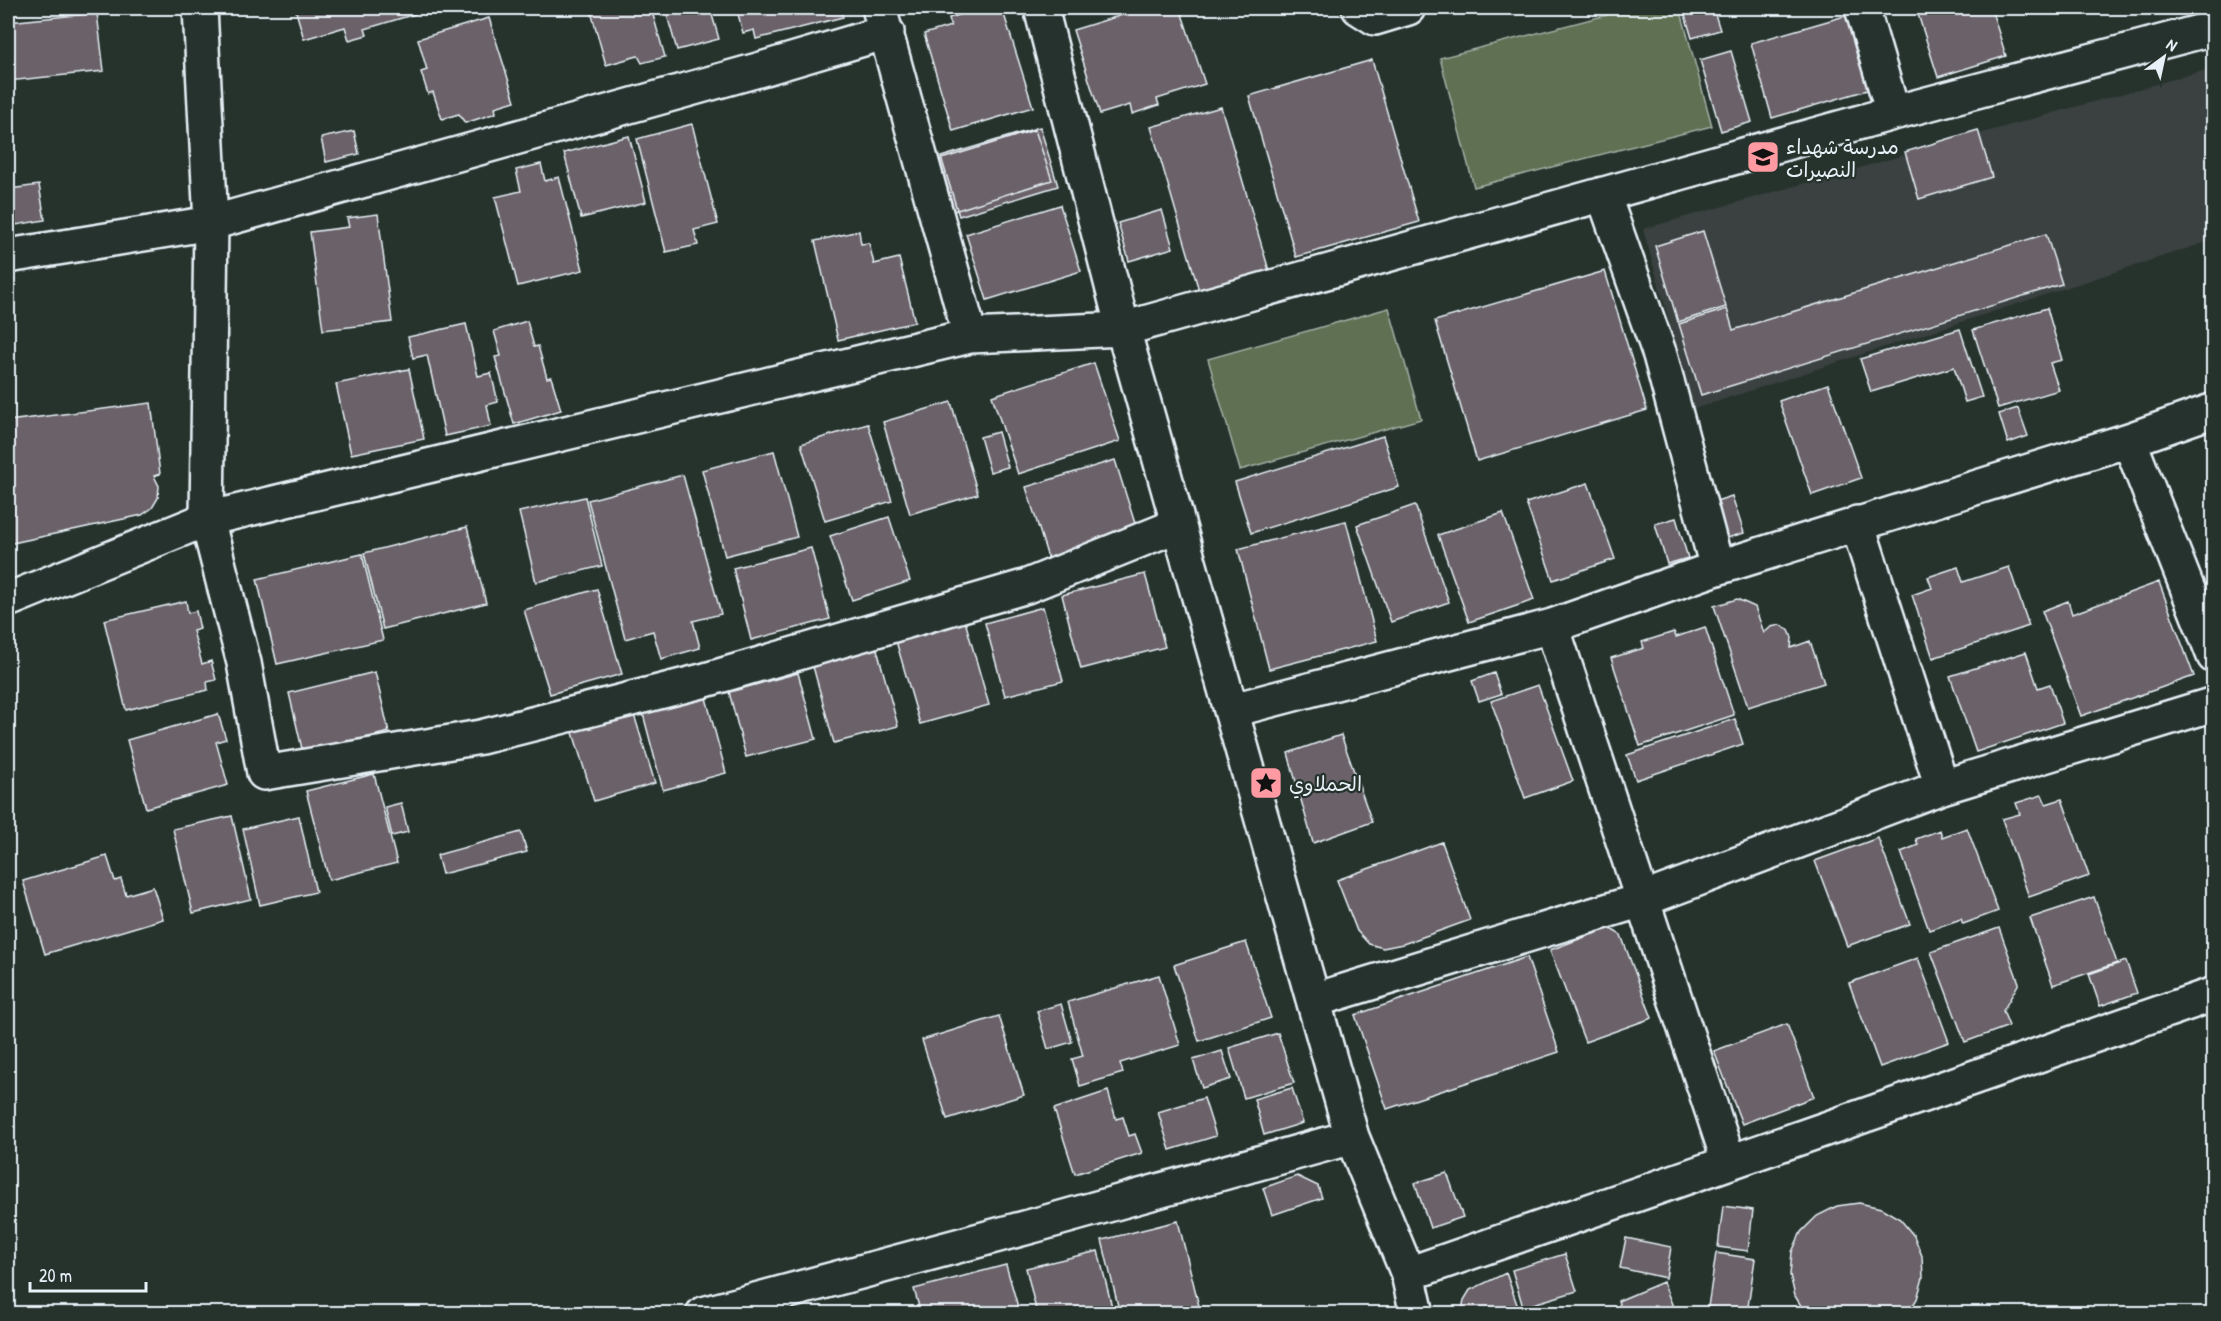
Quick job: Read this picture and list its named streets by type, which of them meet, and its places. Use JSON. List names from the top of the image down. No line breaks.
{"places":{"school or university":["مدرسة شهداء النصيرات"],"place":["الحملاوي"]},"scale_bar":"20 m","north":"top right"}
